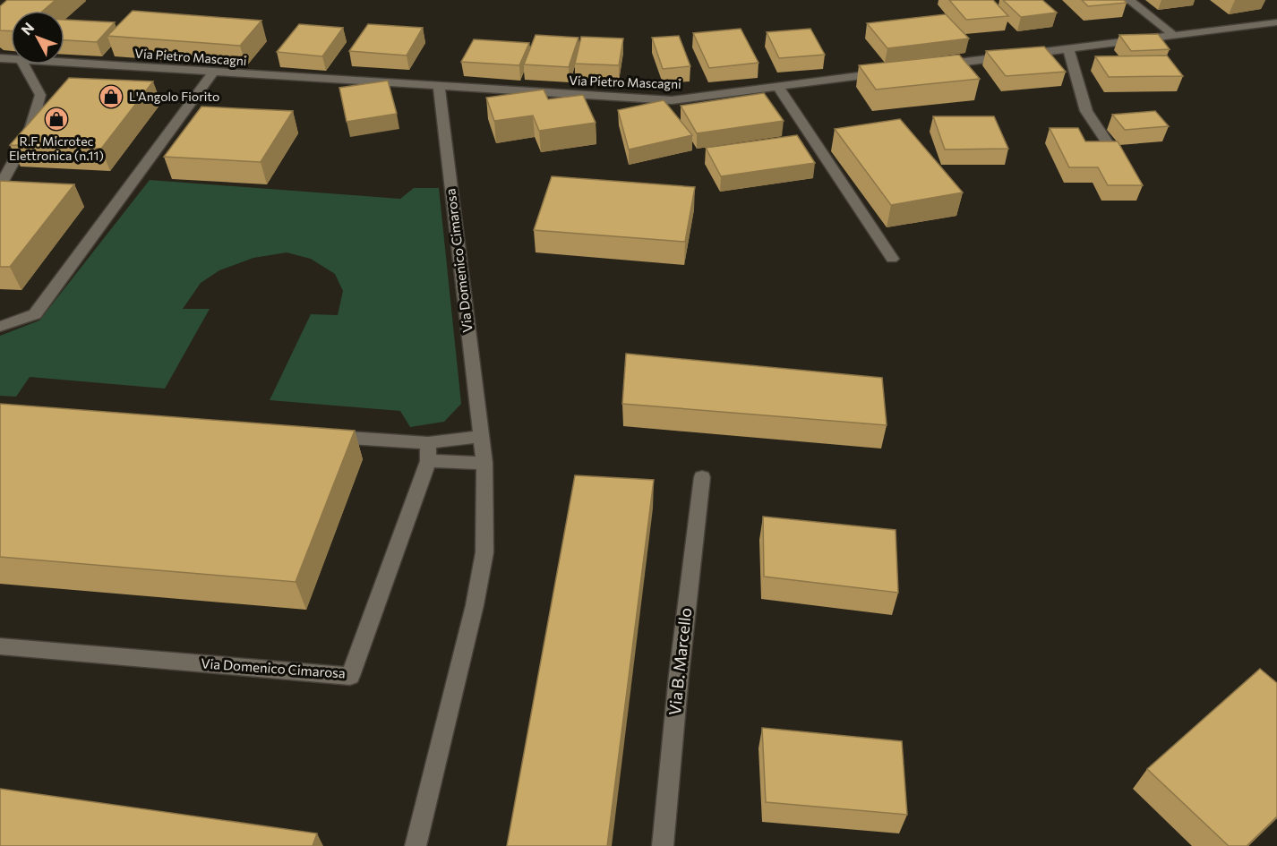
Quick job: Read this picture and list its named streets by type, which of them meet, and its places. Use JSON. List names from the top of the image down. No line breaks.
{"streets":{"street":["Via Pietro Mascagni","Via Domenico Cimarosa","Via B. Marcello"]},"crossings":[["Via Pietro Mascagni","Via Domenico Cimarosa"]],"places":{"shop":["L'Angolo Fiorito","R.F. Microtec Elettronica (n.11)"]},"north":"top left"}
